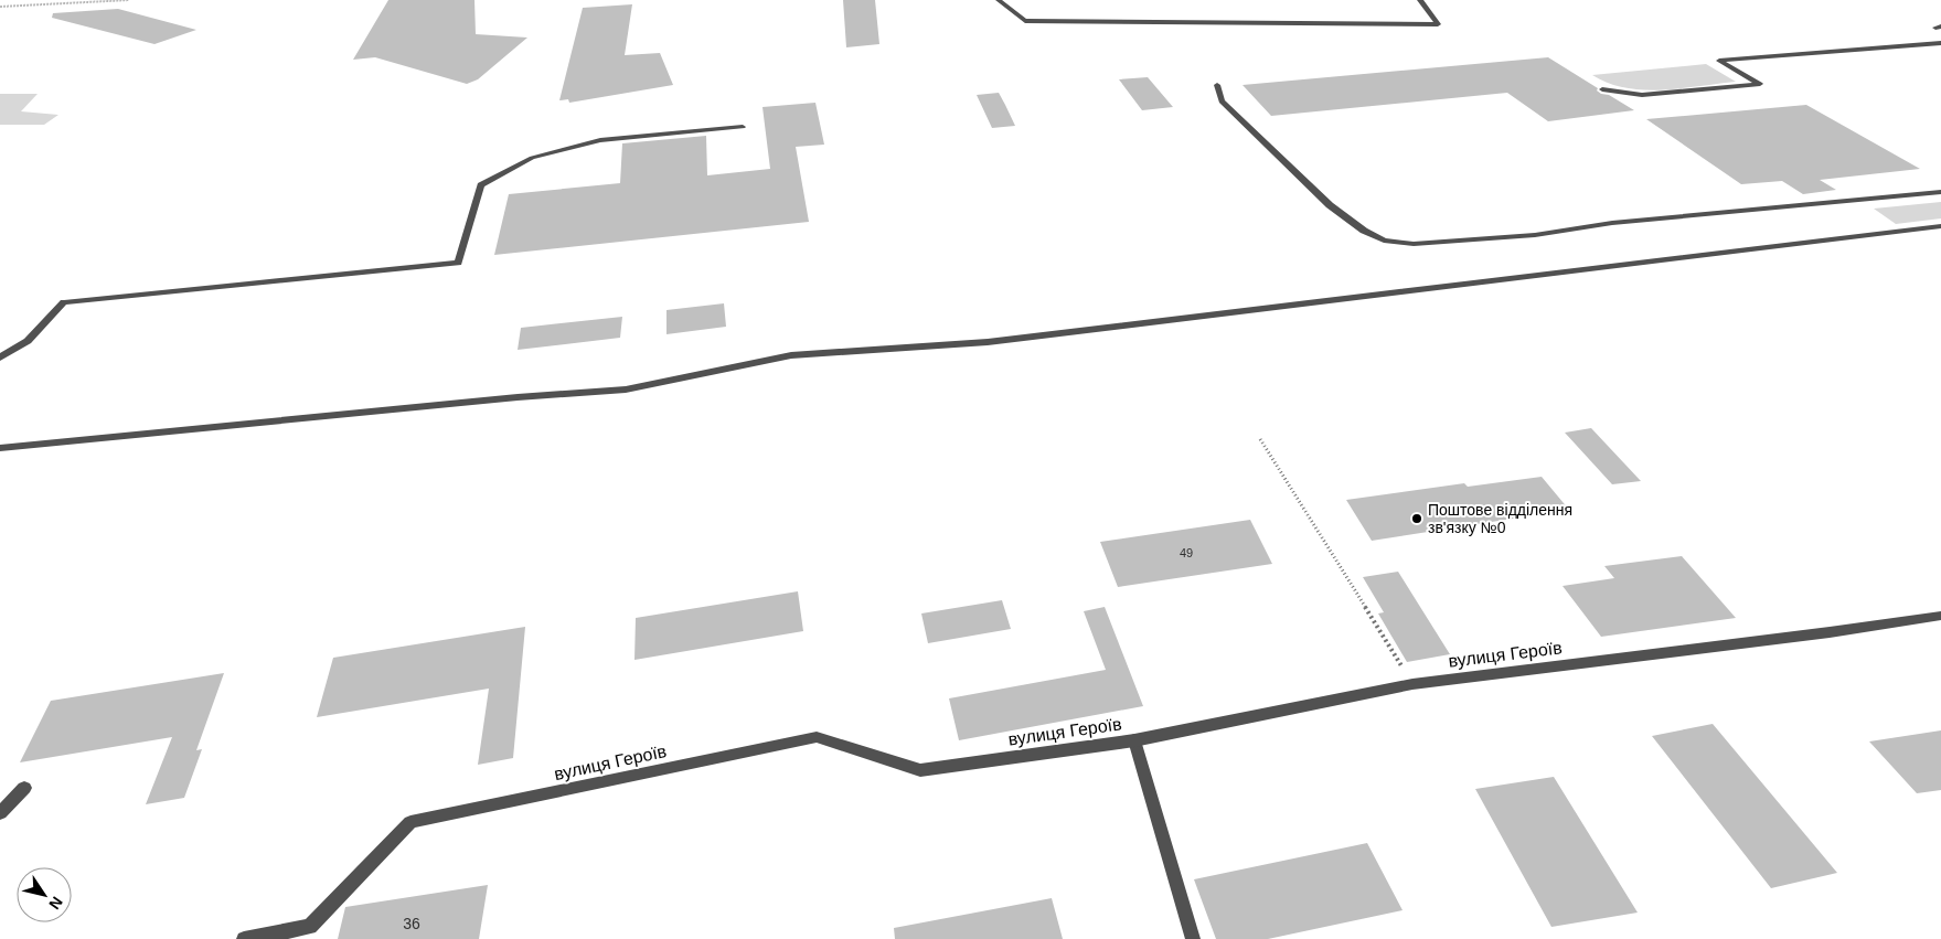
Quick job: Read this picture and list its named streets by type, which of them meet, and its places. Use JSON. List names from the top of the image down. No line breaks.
{"streets":{"street":["вулиця Героїв"]},"places":["Поштове відділення зв'язку №0"],"house_numbers":["49","36"],"north":"bottom right"}
